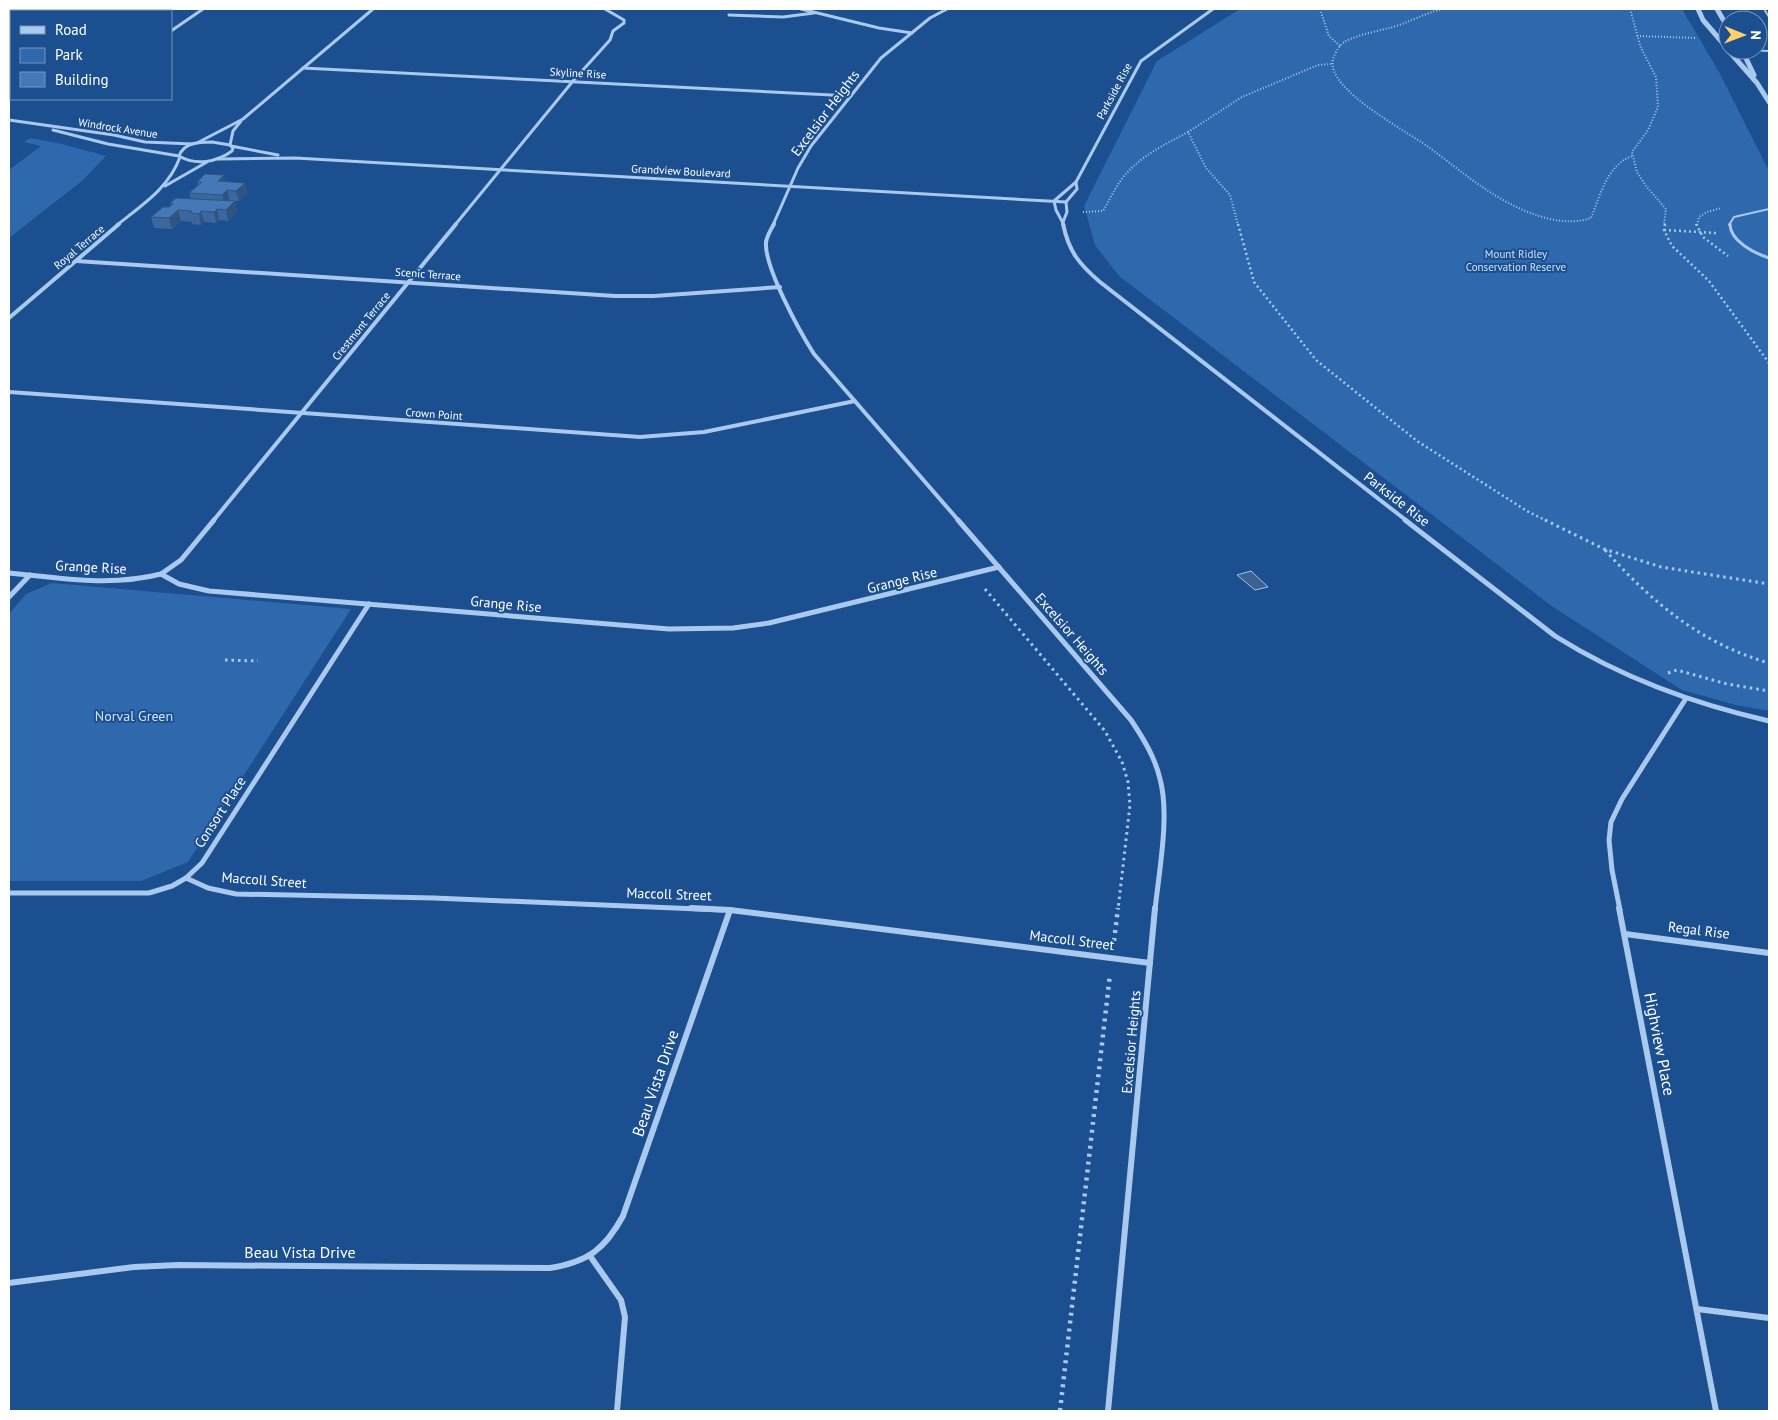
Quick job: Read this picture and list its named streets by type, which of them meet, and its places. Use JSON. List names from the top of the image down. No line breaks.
{"streets":{"street":["Skyline Rise","Parkside Rise","Excelsior Heights","Windrock Avenue","Grandview Boulevard","Royal Terrace","Scenic Terrace","Crestmont Terrace","Crown Point","Grange Rise","Consort Place","Maccoll Street","Regal Rise","Highview Place","Beau Vista Drive"]},"crossings":[["Skyline Rise","Excelsior Heights"],["Skyline Rise","Crestmont Terrace"],["Parkside Rise","Grandview Boulevard"],["Parkside Rise","Highview Place"],["Excelsior Heights","Grandview Boulevard"],["Excelsior Heights","Scenic Terrace"],["Excelsior Heights","Crown Point"],["Excelsior Heights","Grange Rise"],["Excelsior Heights","Maccoll Street"],["Windrock Avenue","Grandview Boulevard"],["Windrock Avenue","Royal Terrace"],["Grandview Boulevard","Royal Terrace"],["Grandview Boulevard","Crestmont Terrace"],["Royal Terrace","Scenic Terrace"],["Scenic Terrace","Crestmont Terrace"],["Crestmont Terrace","Crown Point"],["Crestmont Terrace","Grange Rise"],["Grange Rise","Consort Place"],["Consort Place","Maccoll Street"],["Maccoll Street","Beau Vista Drive"],["Regal Rise","Highview Place"]],"parks":["Mount Ridley Conservation Reserve","Norval Green"],"legend":["Road","Park","Building"],"north":"right"}
